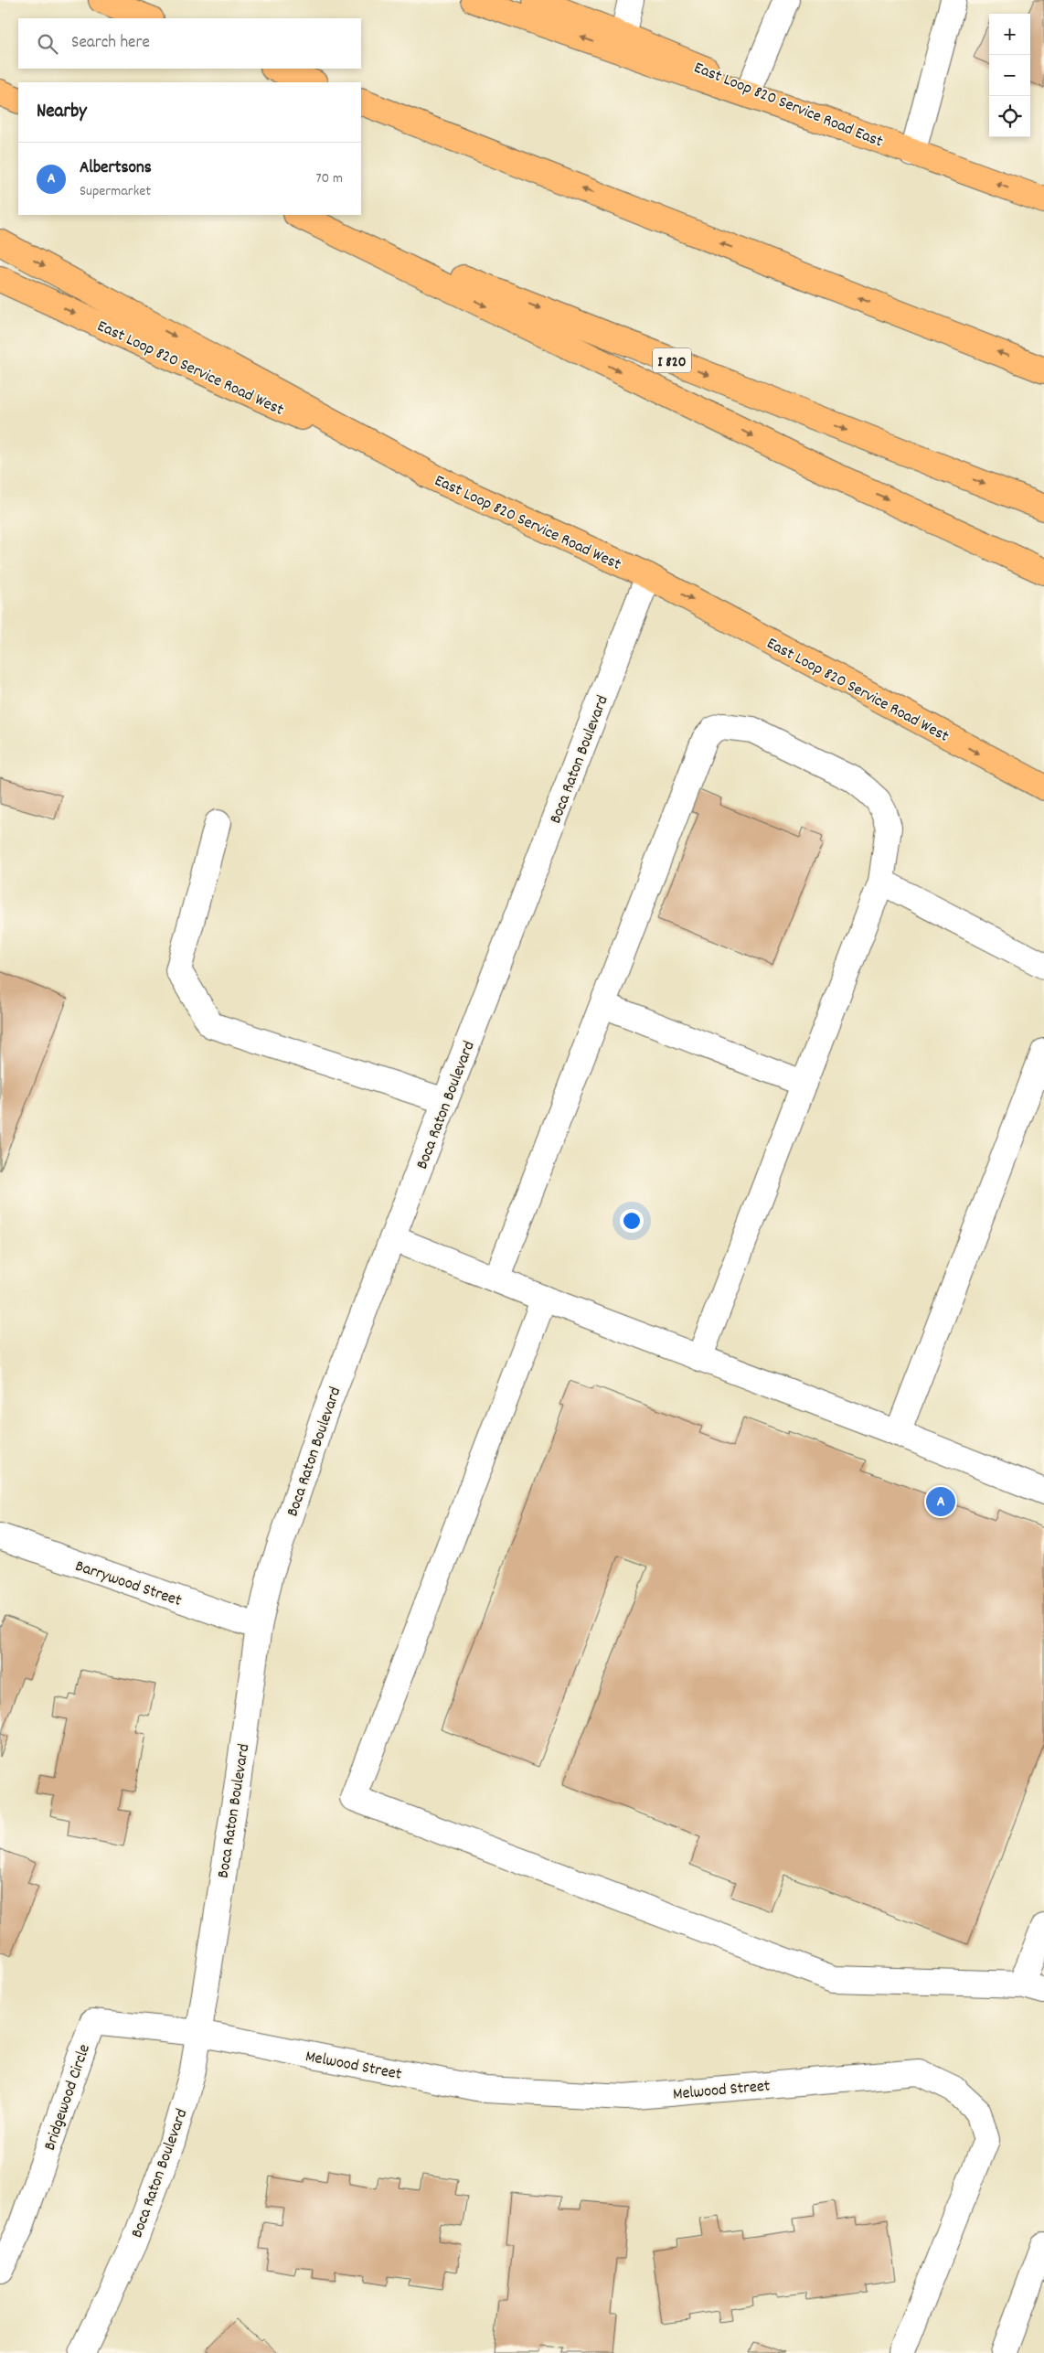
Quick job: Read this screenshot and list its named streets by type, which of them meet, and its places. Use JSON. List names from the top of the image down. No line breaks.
{"streets":{"main road":["East Loop 820 Service Road East","I 820","East Loop 820 Service Road West"],"street":["Boca Raton Boulevard","Barrywood Street","Melwood Street","Bridgewood Circle"]},"crossings":[["East Loop 820 Service Road West","Boca Raton Boulevard"],["Boca Raton Boulevard","Barrywood Street"],["Boca Raton Boulevard","Melwood Street"],["Boca Raton Boulevard","Bridgewood Circle"],["Melwood Street","Bridgewood Circle"]],"page":{"map_buttons":["+","−"],"search":"Search here","heading":"Nearby","list":[{"mark":"A","name":"Albertsons","note":"Supermarket","value":"70 m"}],"pins":"A"}}
